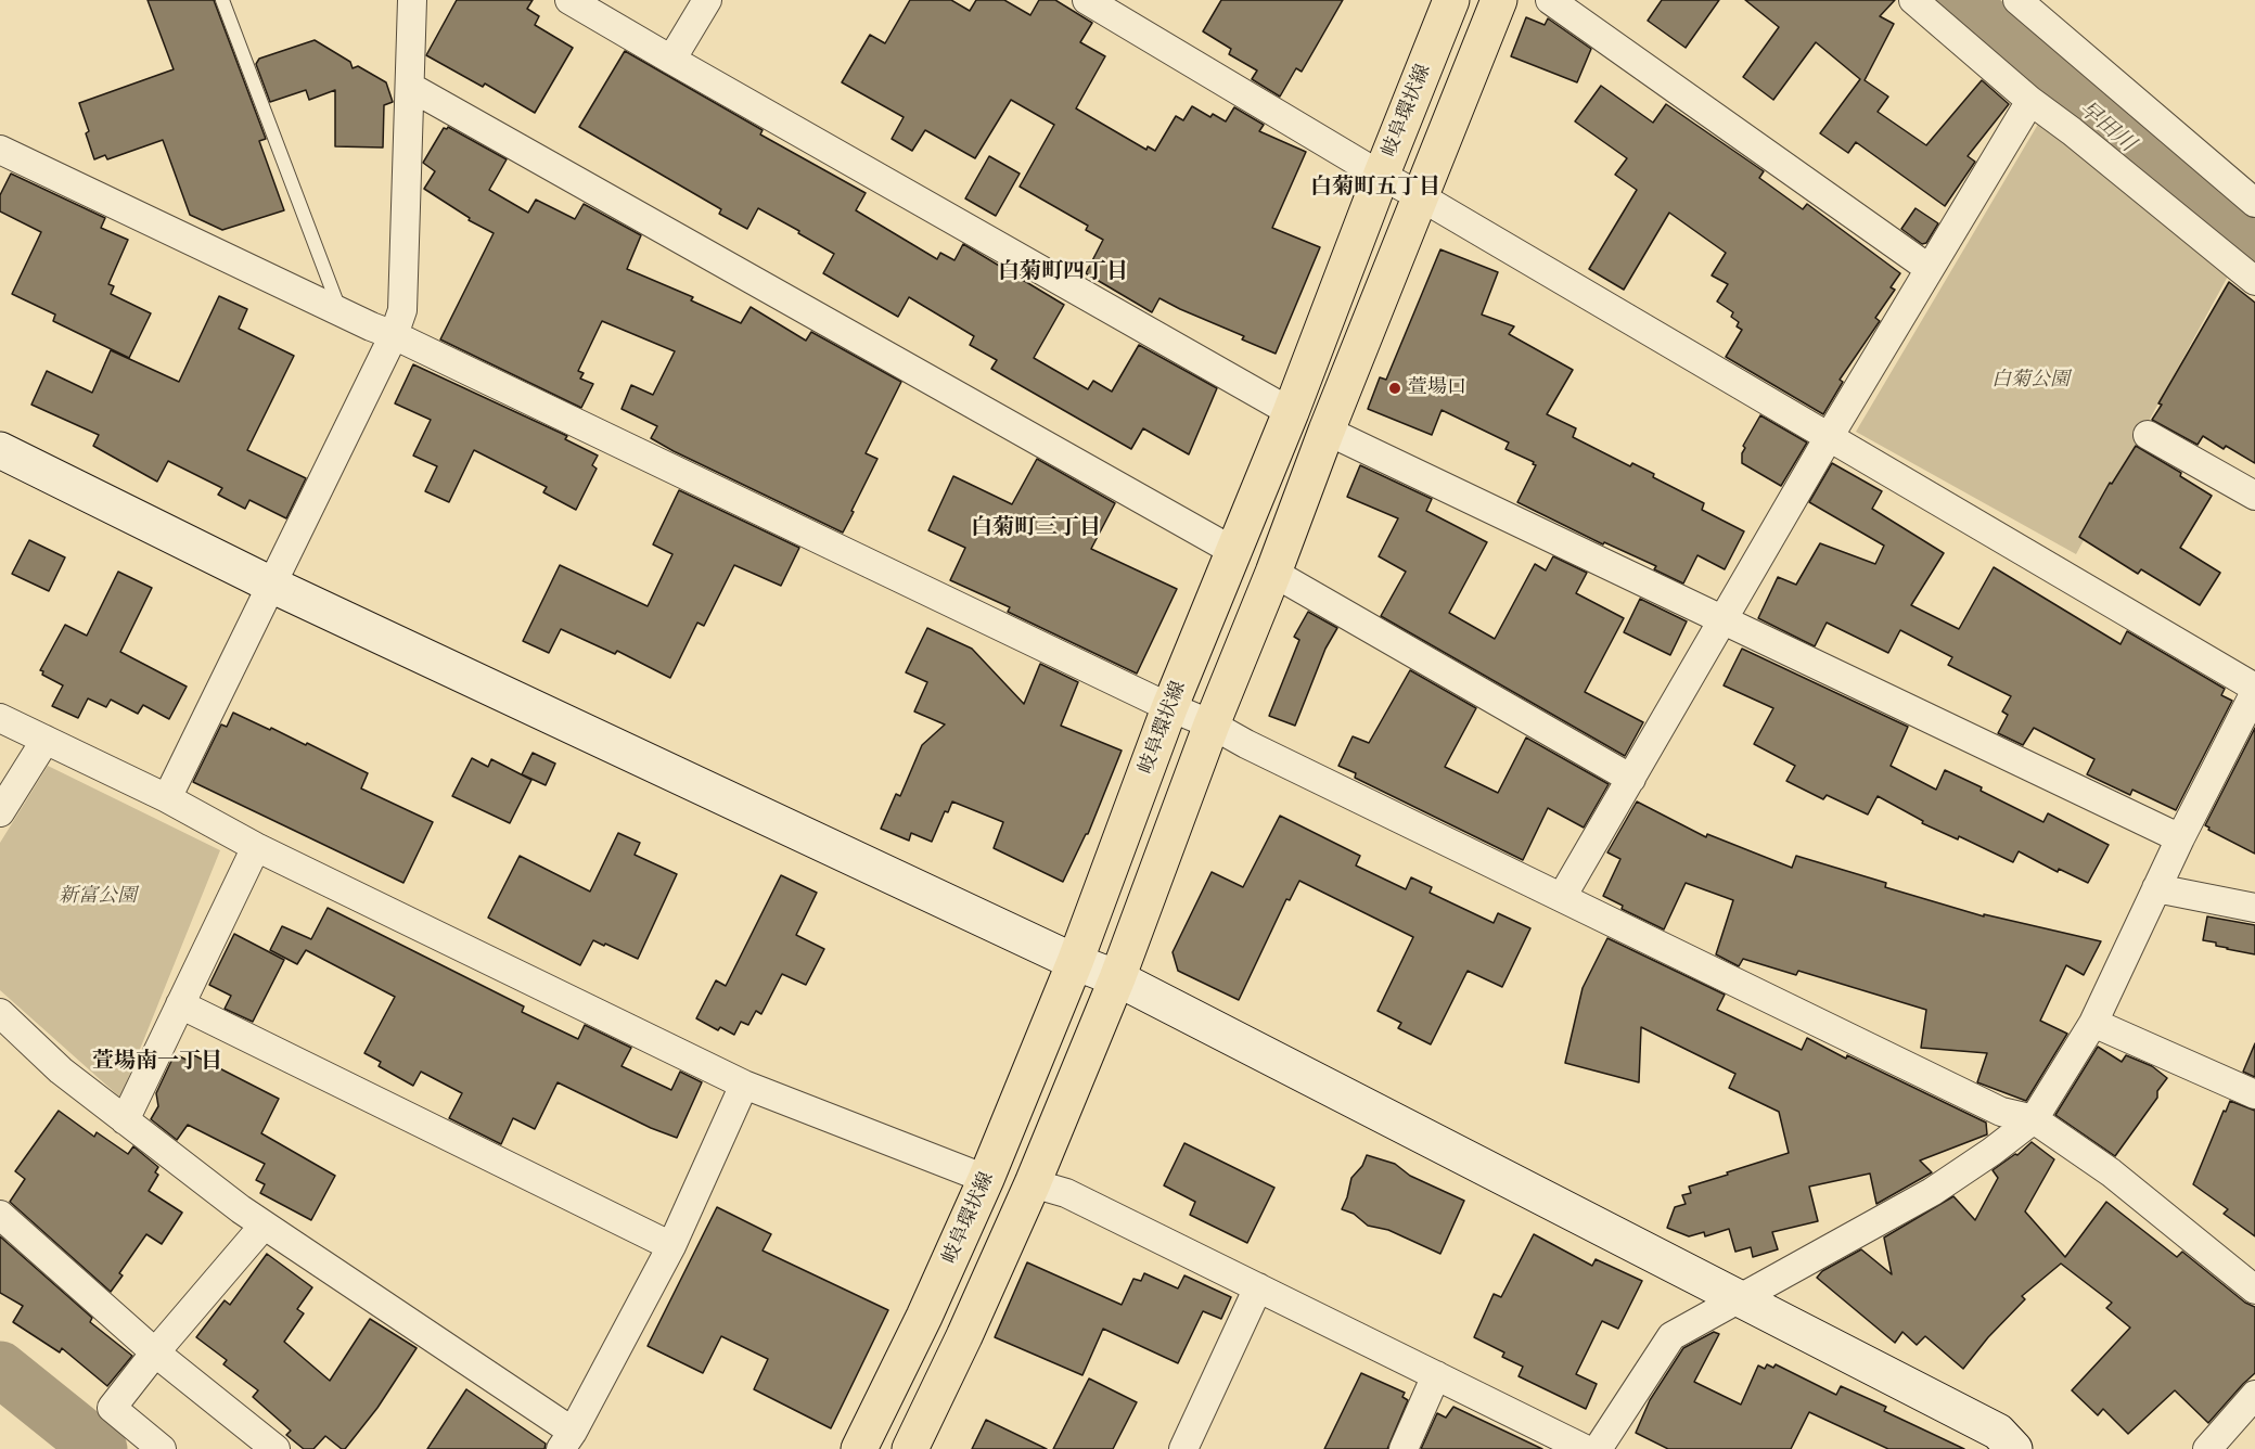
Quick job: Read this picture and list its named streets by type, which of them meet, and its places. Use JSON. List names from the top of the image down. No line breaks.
{"streets":{"main road":["岐阜環状線"]},"districts":["白菊町五丁目","白菊町四丁目","白菊町三丁目","萱場南一丁目"],"water":["早田川"],"parks":["白菊公園","新富公園"],"places":["萱場口"]}
